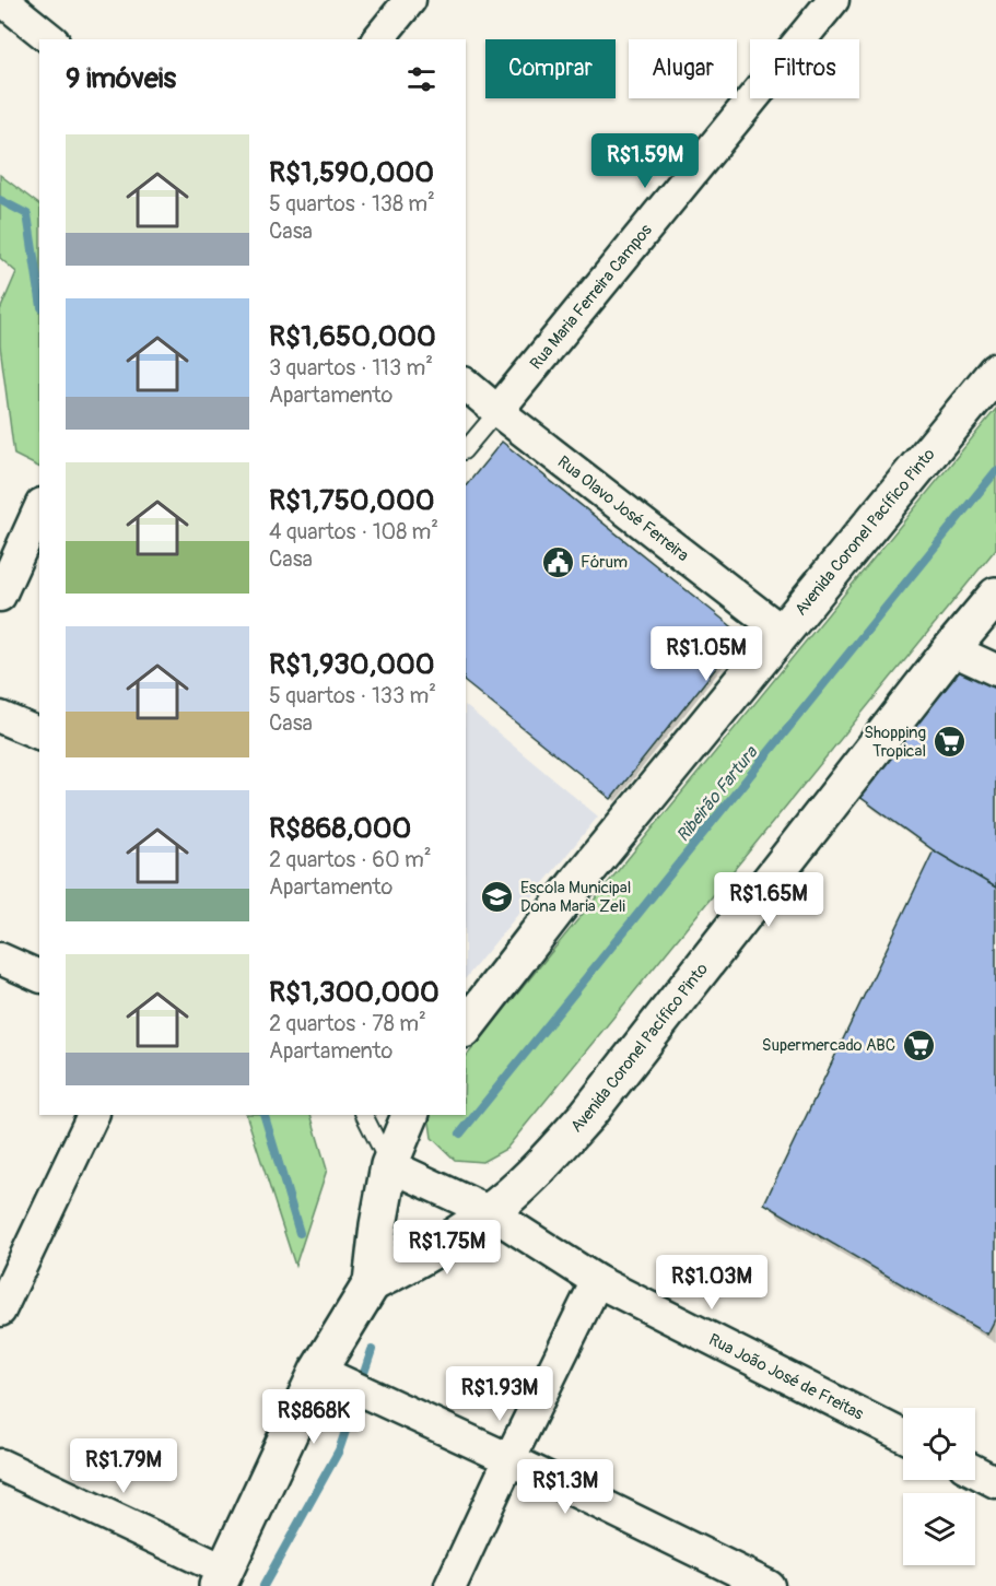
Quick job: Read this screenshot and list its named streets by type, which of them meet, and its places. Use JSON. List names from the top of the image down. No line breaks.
{"streets":{"street":["Rua Maria Ferreira Campos","Rua Olavo José Ferreira","Avenida Coronel Pacífico Pinto","Rua João José de Freitas"]},"crossings":[["Rua Maria Ferreira Campos","Rua Olavo José Ferreira"],["Rua Olavo José Ferreira","Avenida Coronel Pacífico Pinto"],["Avenida Coronel Pacífico Pinto","Rua João José de Freitas"]],"water":["Ribeirão Fartura"],"places":{"public building":["Fórum"],"supermarket":["Shopping Tropical","Supermercado ABC"],"school or university":["Escola Municipal Dona Maria Zeli"]},"page":{"chip":["Comprar","Alugar","Filtros"],"heading":"9 imóveis","list":[{"name":"R$1,590,000","note":"5 quartos · 138 m² · Casa"},{"name":"R$1,650,000","note":"3 quartos · 113 m² · Apartamento"},{"name":"R$1,750,000","note":"4 quartos · 108 m² · Casa"},{"name":"R$1,930,000","note":"5 quartos · 133 m² · Casa"},{"name":"R$868,000","note":"2 quartos · 60 m² · Apartamento"},{"name":"R$1,300,000","note":"2 quartos · 78 m² · Apartamento"}],"price":["R$1.59M","R$1.05M","R$1.65M","R$1.75M","R$1.03M","R$1.93M","R$868K","R$1.79M","R$1.3M"]}}
